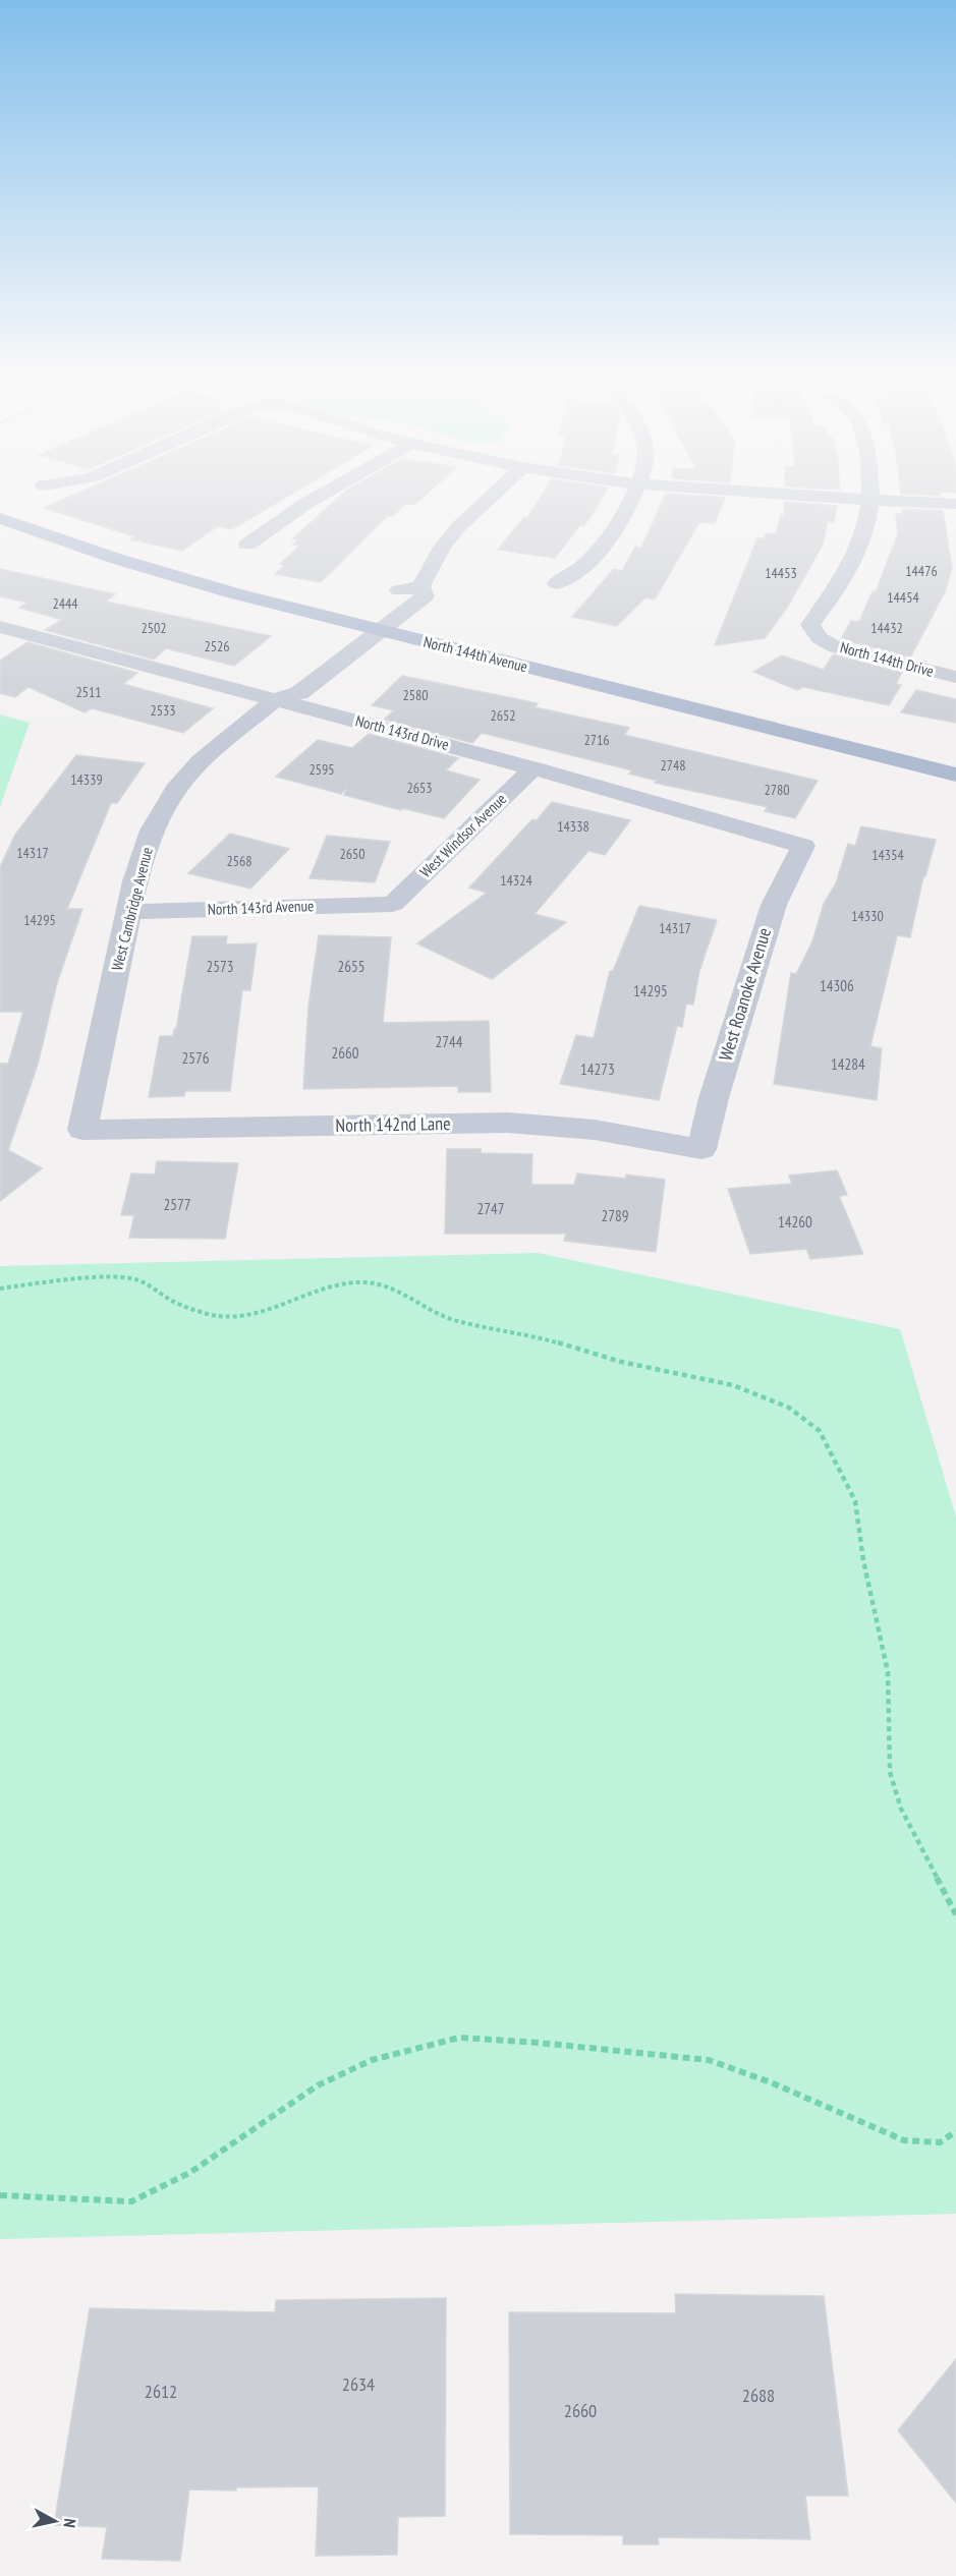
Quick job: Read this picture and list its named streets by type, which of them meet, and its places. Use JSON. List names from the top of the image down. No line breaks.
{"streets":{"main road":["North 144th Avenue"],"street":["North 144th Drive","North 143rd Drive","West Windsor Avenue","North 143rd Avenue","West Cambridge Avenue","West Roanoke Avenue","North 142nd Lane"]},"crossings":[["North 144th Avenue","West Cambridge Avenue"],["North 143rd Drive","West Windsor Avenue"],["North 143rd Drive","West Cambridge Avenue"],["North 143rd Drive","West Roanoke Avenue"],["West Windsor Avenue","North 143rd Avenue"],["North 143rd Avenue","West Cambridge Avenue"],["West Cambridge Avenue","North 142nd Lane"],["West Roanoke Avenue","North 142nd Lane"]],"house_numbers":["14476","14453","14454","2444","2502","14432","2526","2511","2580","2533","2652","2716","2748","2595","14339","2653","2780","14338","14317","2650","14354","2568","14324","14330","14295","14317","2573","2655","14306","14295","2744","2660","2576","14284","14273","2577","2747","2789","14260","2634","2612","2688","2660"],"north":"right"}
